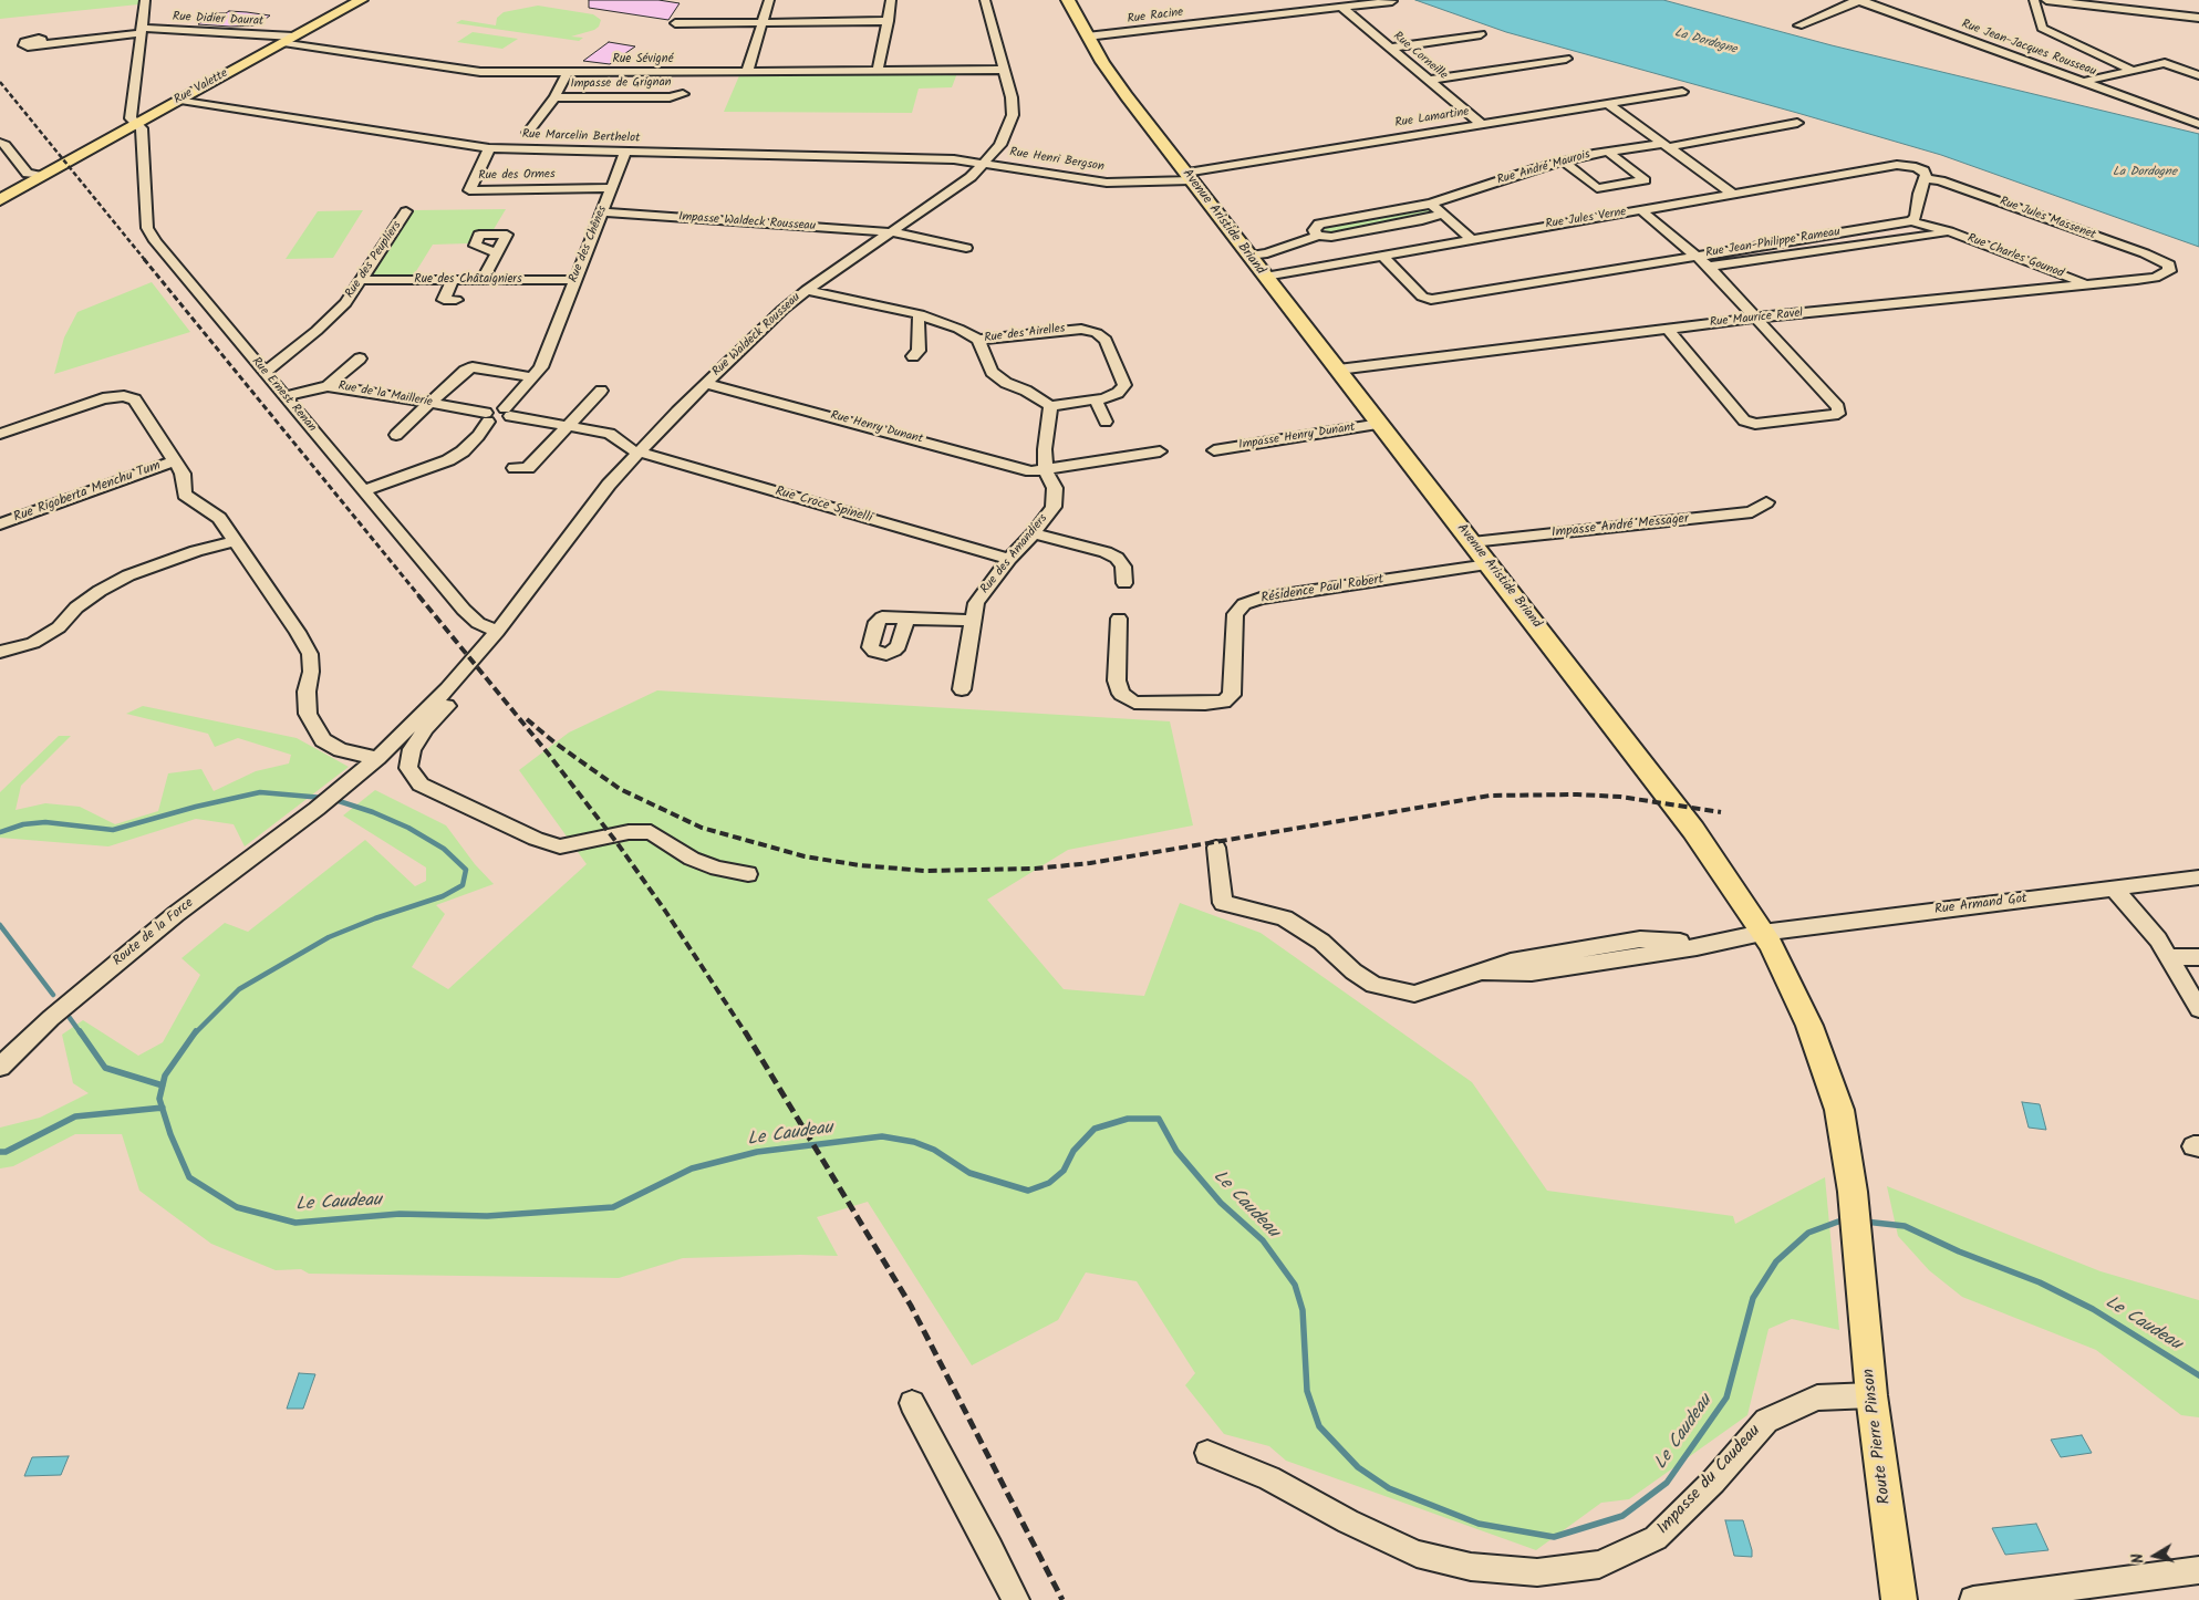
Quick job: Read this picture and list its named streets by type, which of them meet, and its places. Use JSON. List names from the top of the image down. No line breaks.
{"streets":{"main road":["Rue Valette","Avenue Aristide Briand","Route Pierre Pinson"],"street":["Rue Racine","Rue Didier Daurat","Rue Jean-Jacques Rousseau","Rue Corneille","Rue Sévigné","Impasse de Grignan","Rue Lamartine","Rue Marcelin Berthelot","Rue Henri Bergson","Rue André Maurois","Rue des Ormes","Rue Jules Verne","Rue Jules Massenet","Impasse Waldeck Rousseau","Rue Jean-Philippe Rameau","Rue des Chênes","Rue Charles Gounod","Rue des Peupliers","Rue des Châtaigniers","Rue Maurice Ravel","Rue des Airelles","Rue Waldeck Rousseau","Rue Ernest Renan","Rue de la Maillerie","Rue Henry Dunant","Impasse Henry Dunant","Rue Rigoberta Menchu Tum","Rue Croce Spinelli","Impasse André Messager","Rue des Amandiers","Résidence Paul Robert","Rue Armand Got","Route de la Force","Impasse du Caudeau"]},"crossings":[["Rue Racine","Rue Corneille"],["Rue Racine","Avenue Aristide Briand"],["Rue Didier Daurat","Rue Sévigné"],["Rue Didier Daurat","Rue Valette"],["Rue Corneille","Rue Lamartine"],["Rue Sévigné","Impasse de Grignan"],["Rue Sévigné","Rue Valette"],["Rue Sévigné","Rue Waldeck Rousseau"],["Rue Valette","Rue Marcelin Berthelot"],["Rue Valette","Rue Ernest Renan"],["Rue Lamartine","Rue Henri Bergson"],["Rue Lamartine","Avenue Aristide Briand"],["Rue Marcelin Berthelot","Rue Henri Bergson"],["Rue Marcelin Berthelot","Rue des Ormes"],["Rue Marcelin Berthelot","Rue des Chênes"],["Rue Marcelin Berthelot","Rue Waldeck Rousseau"],["Rue Henri Bergson","Avenue Aristide Briand"],["Rue Henri Bergson","Rue Waldeck Rousseau"],["Rue André Maurois","Avenue Aristide Briand"],["Rue des Ormes","Rue des Chênes"],["Rue Jules Verne","Rue Jules Massenet"],["Rue Jules Verne","Avenue Aristide Briand"],["Rue Jules Verne","Rue Jean-Philippe Rameau"],["Rue Jules Massenet","Rue Maurice Ravel"],["Impasse Waldeck Rousseau","Rue des Chênes"],["Impasse Waldeck Rousseau","Rue Waldeck Rousseau"],["Avenue Aristide Briand","Rue Maurice Ravel"],["Avenue Aristide Briand","Impasse Henry Dunant"],["Avenue Aristide Briand","Impasse André Messager"],["Avenue Aristide Briand","Résidence Paul Robert"],["Avenue Aristide Briand","Rue Armand Got"],["Avenue Aristide Briand","Route Pierre Pinson"],["Rue Jean-Philippe Rameau","Rue Charles Gounod"],["Rue des Chênes","Rue des Châtaigniers"],["Rue Charles Gounod","Rue Maurice Ravel"],["Rue des Peupliers","Rue des Châtaigniers"],["Rue des Peupliers","Rue Ernest Renan"],["Rue des Airelles","Rue des Amandiers"],["Rue Waldeck Rousseau","Rue Ernest Renan"],["Rue Waldeck Rousseau","Rue Henry Dunant"],["Rue Waldeck Rousseau","Rue Croce Spinelli"],["Rue Waldeck Rousseau","Route de la Force"],["Rue Ernest Renan","Rue de la Maillerie"],["Rue Henry Dunant","Rue des Amandiers"],["Rue Croce Spinelli","Rue des Amandiers"],["Route Pierre Pinson","Impasse du Caudeau"]],"water":["La Dordogne","Le Caudeau"],"north":"left"}
